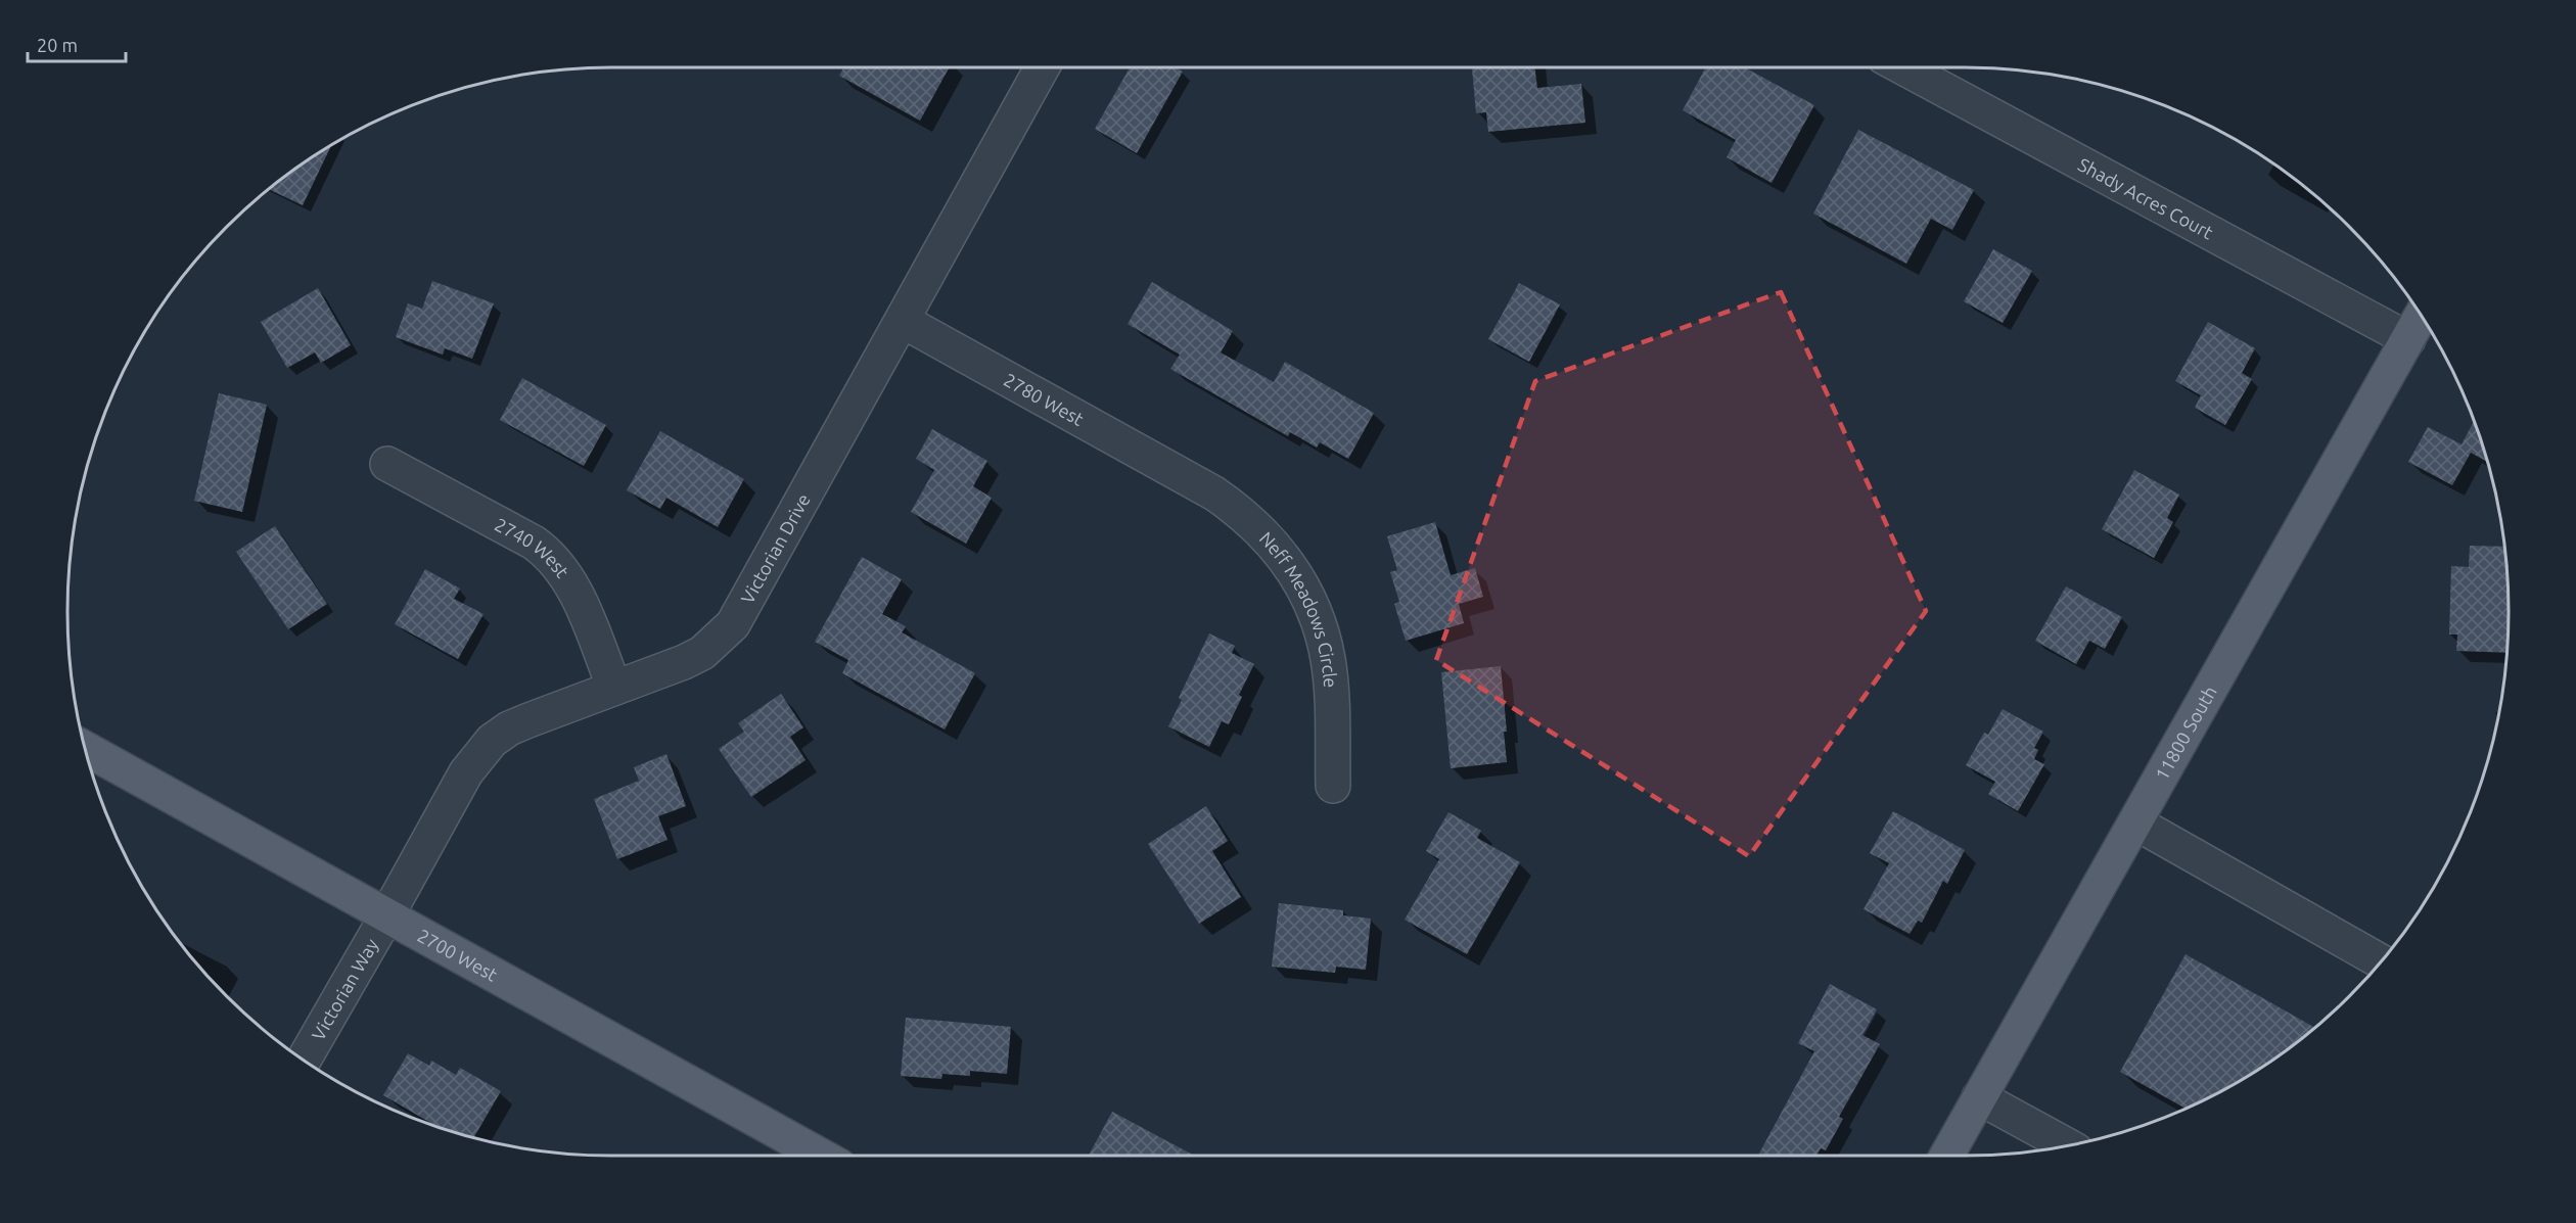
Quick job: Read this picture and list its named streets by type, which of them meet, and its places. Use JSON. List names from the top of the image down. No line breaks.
{"streets":{"main road":["11800 South","2700 West"],"street":["Shady Acres Court","2780 West","2740 West","Victorian Drive","Neff Meadows Circle","Victorian Way"]},"crossings":[["Shady Acres Court","11800 South"],["2780 West","Victorian Drive"],["2780 West","Neff Meadows Circle"],["2740 West","Victorian Drive"],["Victorian Drive","2700 West"],["Victorian Drive","Victorian Way"],["2700 West","Victorian Way"]],"scale_bar":"20 m"}
